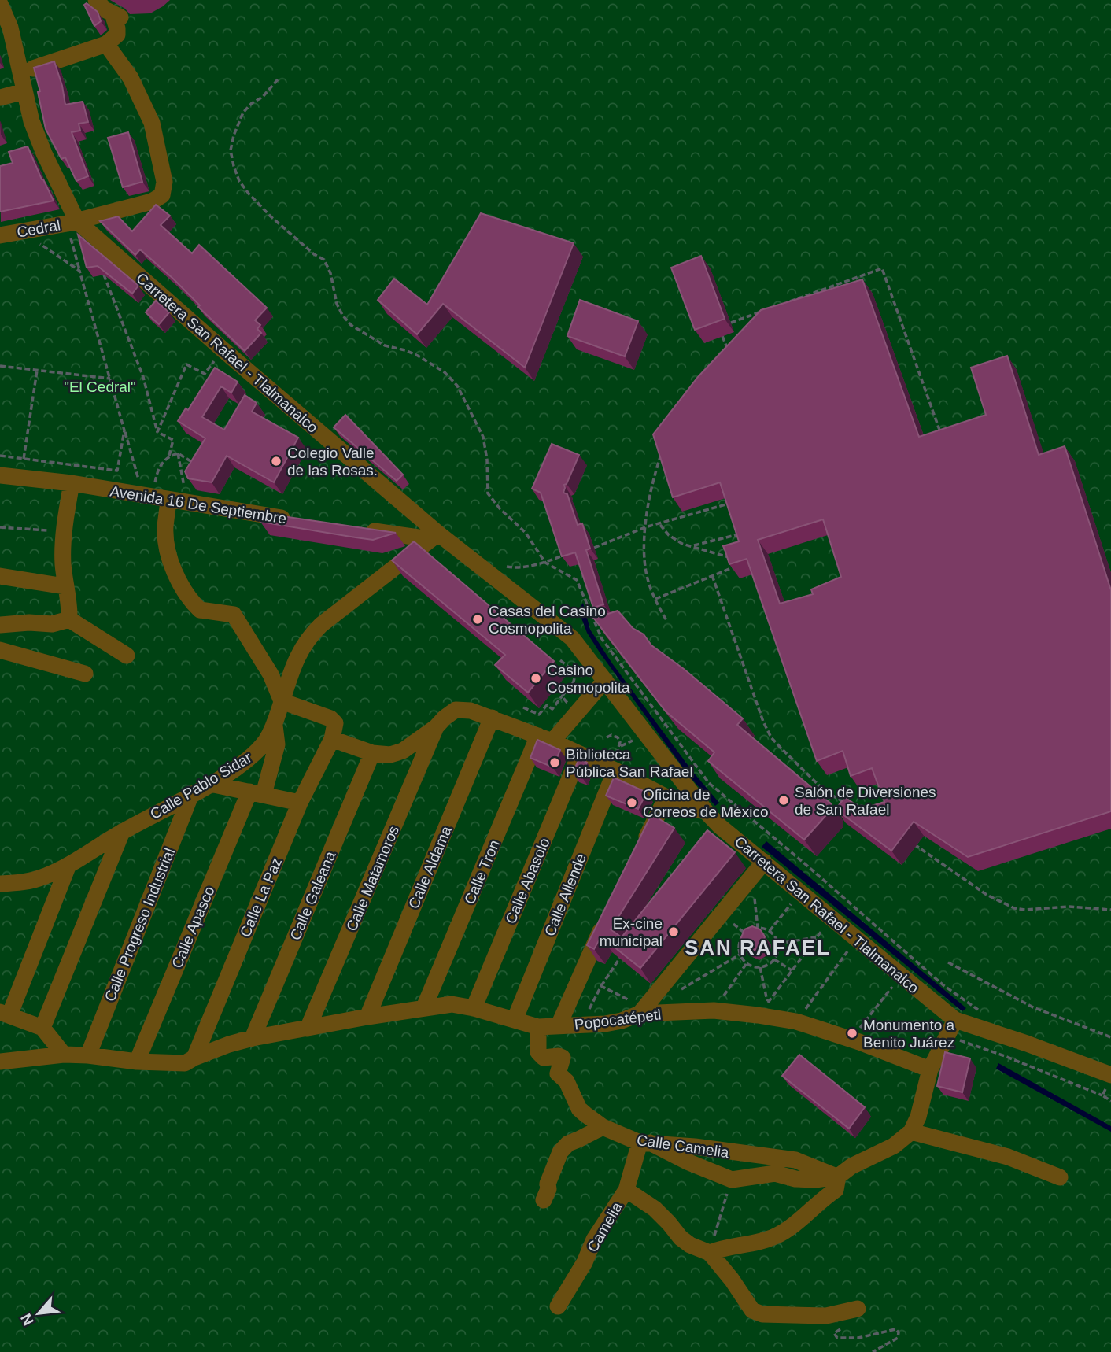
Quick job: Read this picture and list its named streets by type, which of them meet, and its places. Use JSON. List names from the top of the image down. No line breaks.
{"streets":{"street":["Cedral","Carretera San Rafael - Tlalmanalco","Avenida 16 De Septiembre","Calle Pablo Sidar","Calle Aldama","Calle Tron","Calle Matamoros","Calle Abasolo","Calle Allende","Calle Galeana","Calle La Paz","Calle Progreso Industrial","Calle Apasco","Popocatépetl","Calle Camelia","Camelia"]},"crossings":[["Cedral","Carretera San Rafael - Tlalmanalco"],["Carretera San Rafael - Tlalmanalco","Calle Pablo Sidar"],["Carretera San Rafael - Tlalmanalco","Calle Tron"],["Calle Pablo Sidar","Calle Progreso Industrial"],["Calle Pablo Sidar","Calle Apasco"],["Calle Aldama","Popocatépetl"],["Calle Tron","Popocatépetl"],["Calle Matamoros","Popocatépetl"],["Calle Abasolo","Popocatépetl"],["Calle Allende","Popocatépetl"],["Calle Galeana","Popocatépetl"],["Calle La Paz","Popocatépetl"],["Calle Progreso Industrial","Popocatépetl"],["Calle Apasco","Popocatépetl"],["Popocatépetl","Calle Camelia"],["Calle Camelia","Camelia"]],"districts":["SAN RAFAEL"],"parks":["\"El Cedral\""],"places":["Colegio Valle de las Rosas.","Casas del Casino Cosmopolita","Casino Cosmopolita","Biblioteca Pública San Rafael","Salón de Diversiones de San Rafael","Oficina de Correos de México","Ex-cine municipal","Monumento a Benito Juárez"],"north":"bottom left"}
